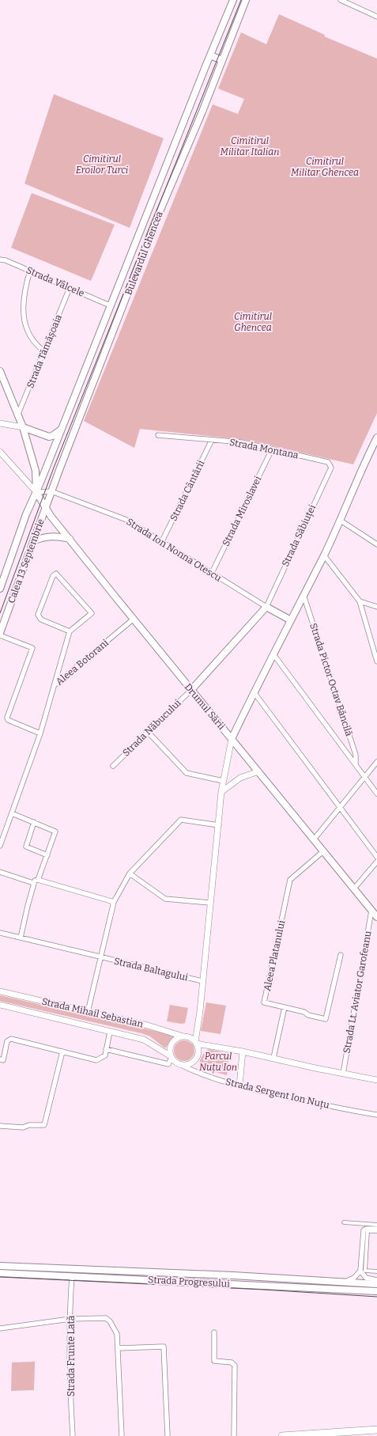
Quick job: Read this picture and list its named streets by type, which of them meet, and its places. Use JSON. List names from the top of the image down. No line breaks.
{"streets":{"main road":["Bulevardul Ghencea","Strada Ion Nonna Otescu","Calea 13 Septembrie","Drumul Sării","Strada Progresului"],"street":["Strada Vâlcele","Strada Tămășoaia","Strada Montana","Strada Cântării","Strada Miroslavei","Strada Săbiuței","Aleea Botorani","Strada Pictor Octav Băncilă","Strada Năbucului","Aleea Platanului","Strada Baltagului","Strada Lt. Aviator Garofeanu","Strada Mihail Sebastian","Strada Sergent Ion Nuțu","Strada Frunte Lată"]},"crossings":[["Bulevardul Ghencea","Strada Vâlcele"],["Bulevardul Ghencea","Strada Ion Nonna Otescu"],["Bulevardul Ghencea","Calea 13 Septembrie"],["Bulevardul Ghencea","Drumul Sării"],["Strada Vâlcele","Strada Tămășoaia"],["Strada Montana","Strada Cântării"],["Strada Montana","Strada Miroslavei"],["Strada Montana","Strada Săbiuței"],["Strada Cântării","Strada Ion Nonna Otescu"],["Strada Miroslavei","Strada Ion Nonna Otescu"],["Strada Săbiuței","Strada Ion Nonna Otescu"],["Calea 13 Septembrie","Drumul Sării"],["Aleea Botorani","Drumul Sării"],["Drumul Sării","Strada Năbucului"],["Drumul Sării","Aleea Platanului"],["Drumul Sării","Strada Lt. Aviator Garofeanu"],["Strada Mihail Sebastian","Strada Sergent Ion Nuțu"],["Strada Progresului","Strada Frunte Lată"]],"parks":["Cimitirul Militar Italian","Cimitirul Eroilor Turci","Cimitirul Militar Ghencea","Cimitirul Ghencea","Parcul Nuțu Ion"]}
